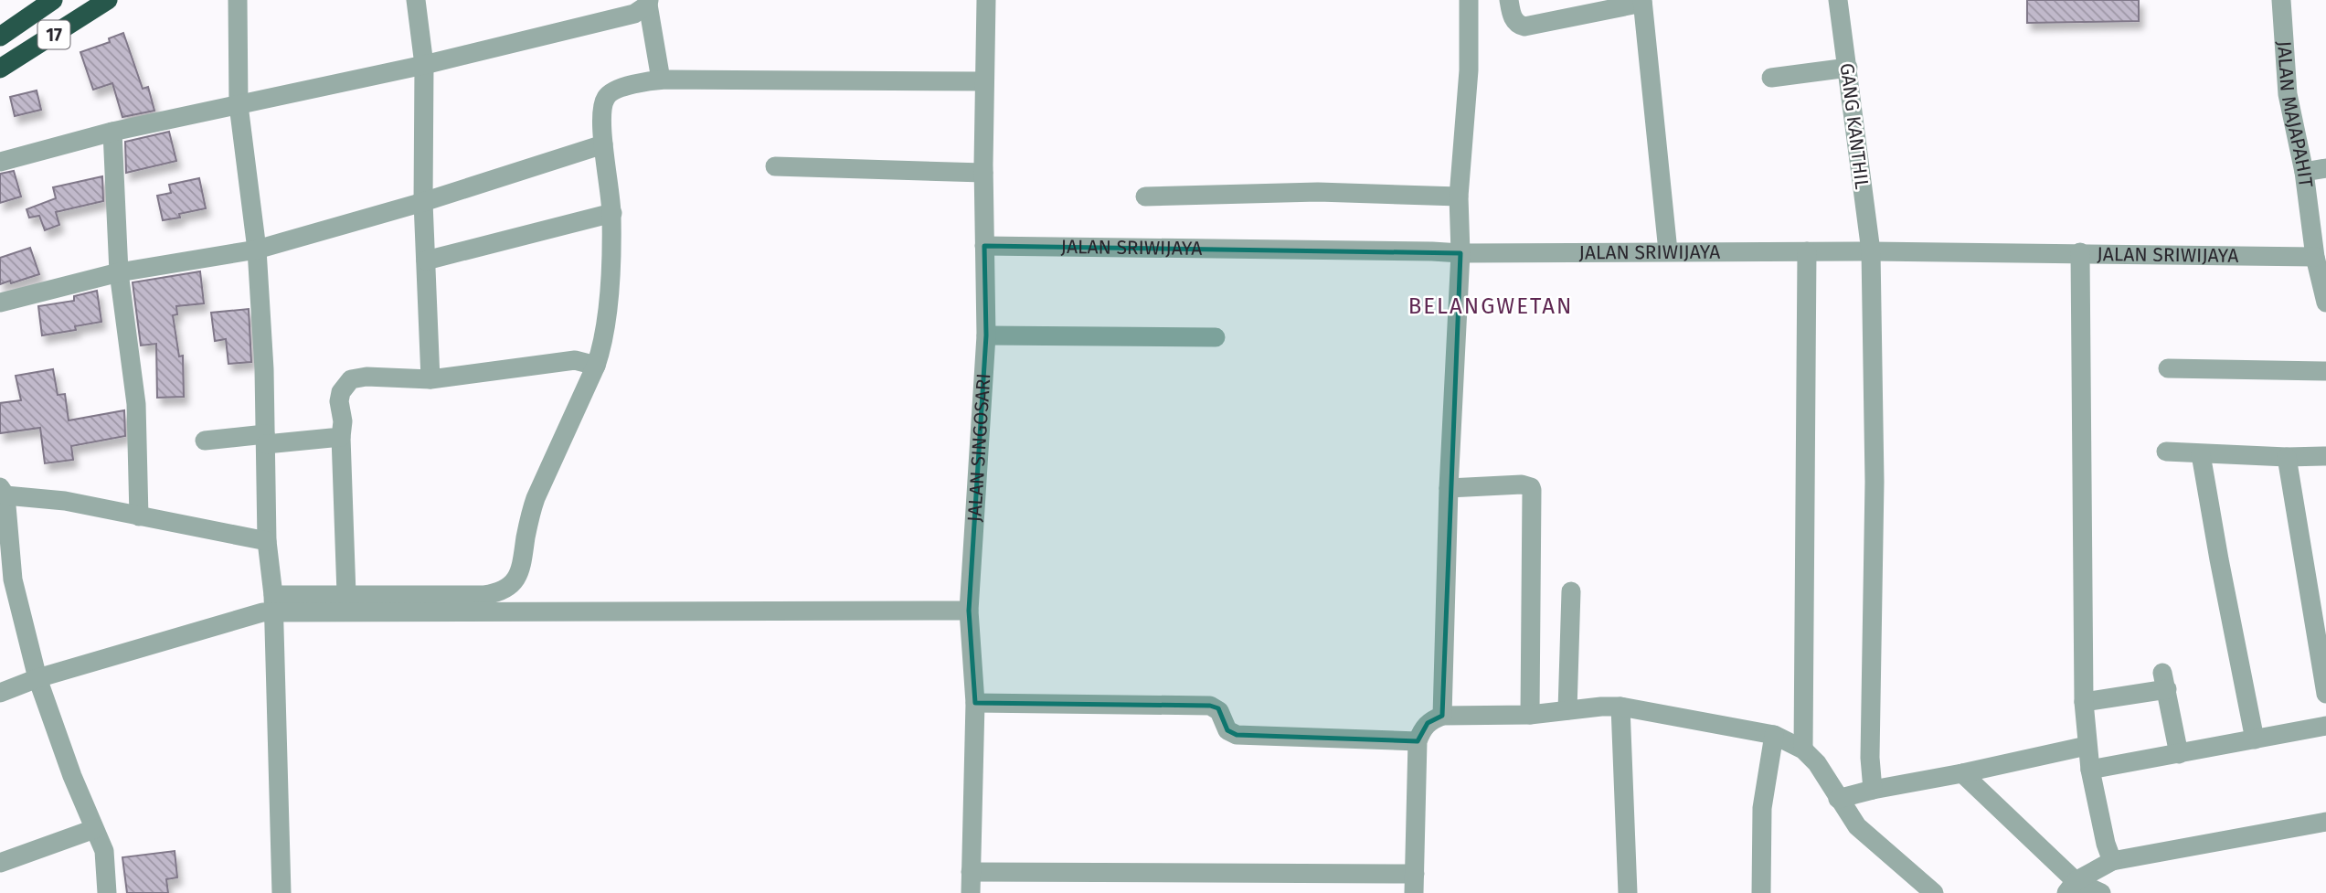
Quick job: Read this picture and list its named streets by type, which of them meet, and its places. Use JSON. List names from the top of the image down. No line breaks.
{"streets":{"highway":["17"],"street":["JALAN MAJAPAHIT","GANG KANTHIL","JALAN SRIWIJAYA","JALAN SINGOSARI"]},"crossings":[["JALAN MAJAPAHIT","JALAN SRIWIJAYA"],["GANG KANTHIL","JALAN SRIWIJAYA"],["JALAN SRIWIJAYA","JALAN SINGOSARI"]],"districts":["BELANGWETAN"]}
